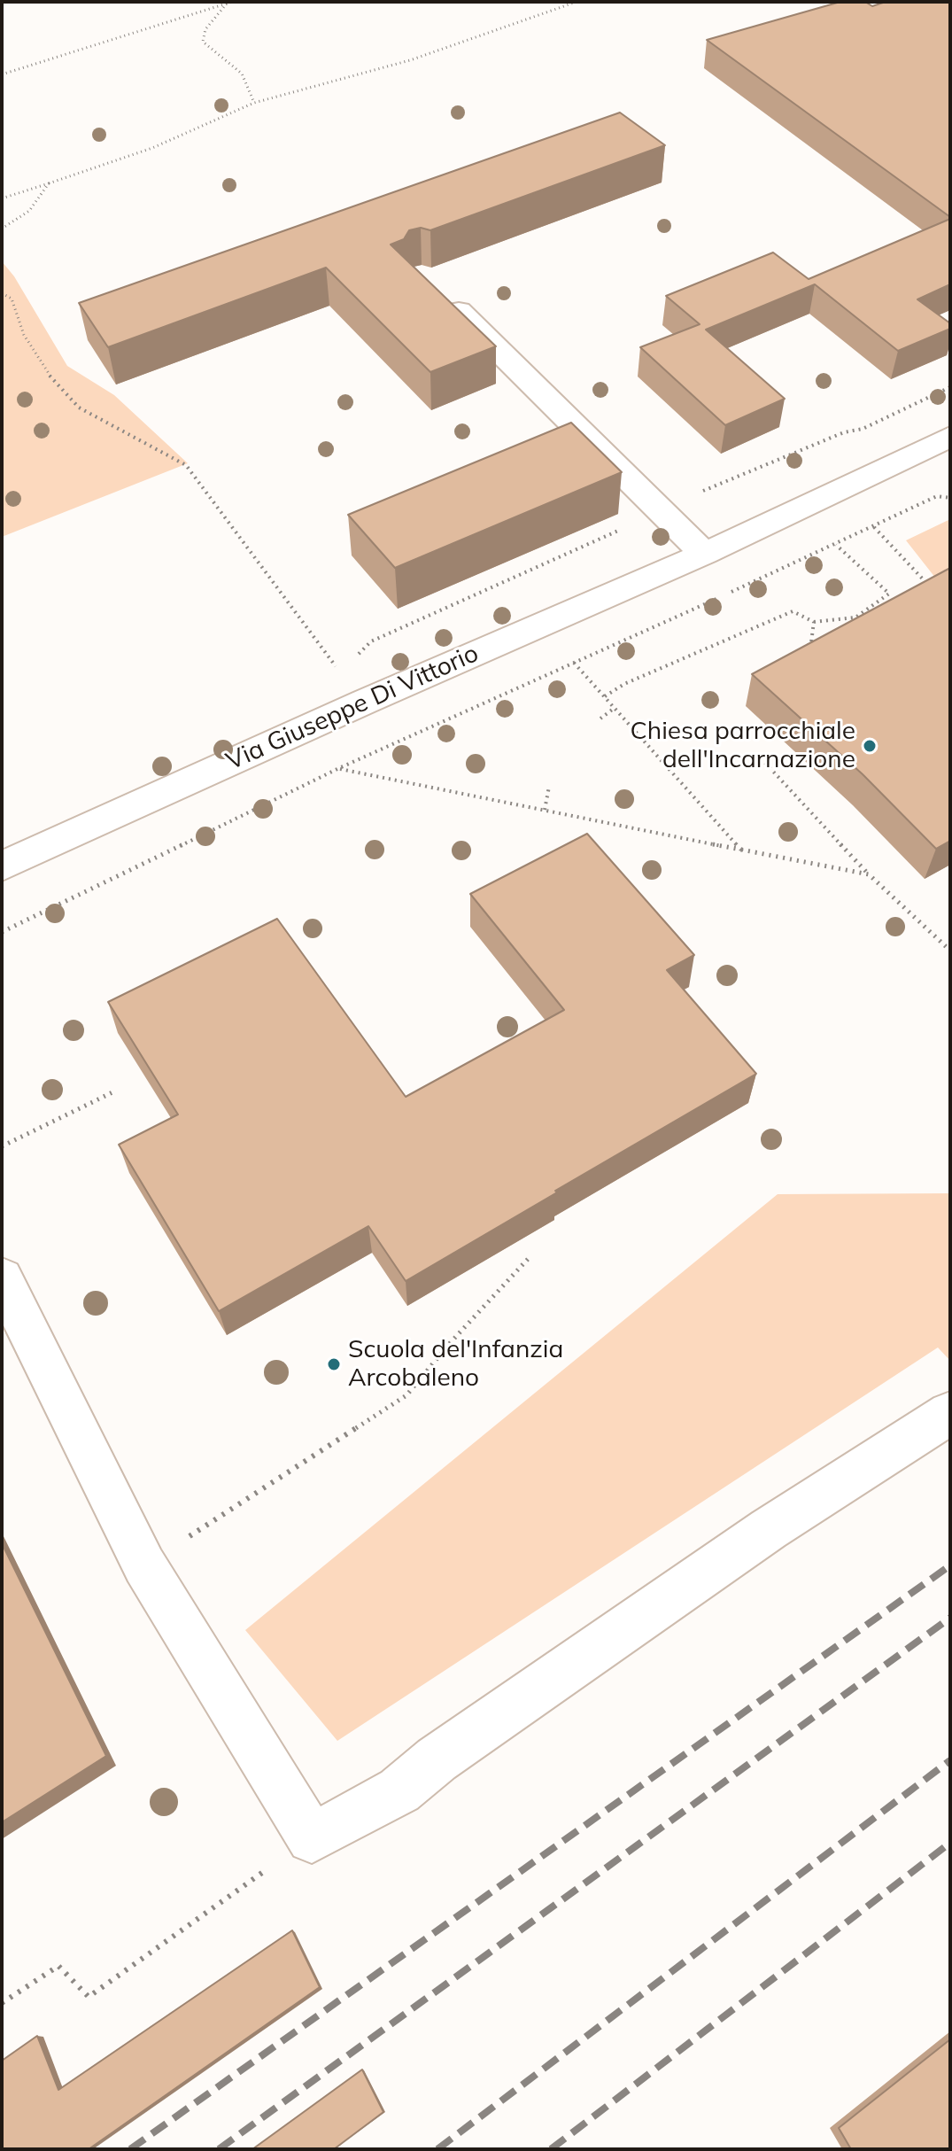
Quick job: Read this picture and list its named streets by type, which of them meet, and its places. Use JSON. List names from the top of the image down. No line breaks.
{"streets":{"street":["Via Giuseppe Di Vittorio"]},"places":["Chiesa parrocchiale dell'Incarnazione","Scuola del'Infanzia Arcobaleno"]}
